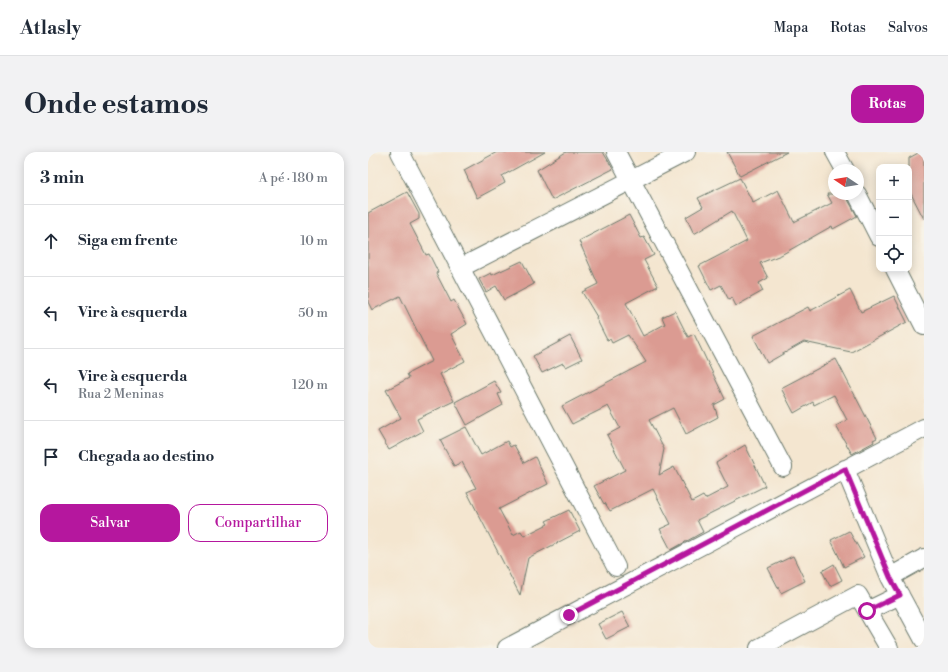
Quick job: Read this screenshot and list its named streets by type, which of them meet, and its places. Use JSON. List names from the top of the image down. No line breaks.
{"north":"left","page":{"header":"Atlasly","nav":["Mapa","Rotas","Salvos"],"buttons":["Rotas",["Salvar","Compartilhar"]],"title":"Onde estamos","heading":["3 min","A pé · 180 m"],"map_buttons":["+","−"],"list":[["Siga em frente","10 m"],["Vire à esquerda","50 m"],["Vire à esquerda","Rua 2 Meninas","120 m"],"Chegada ao destino"]}}
